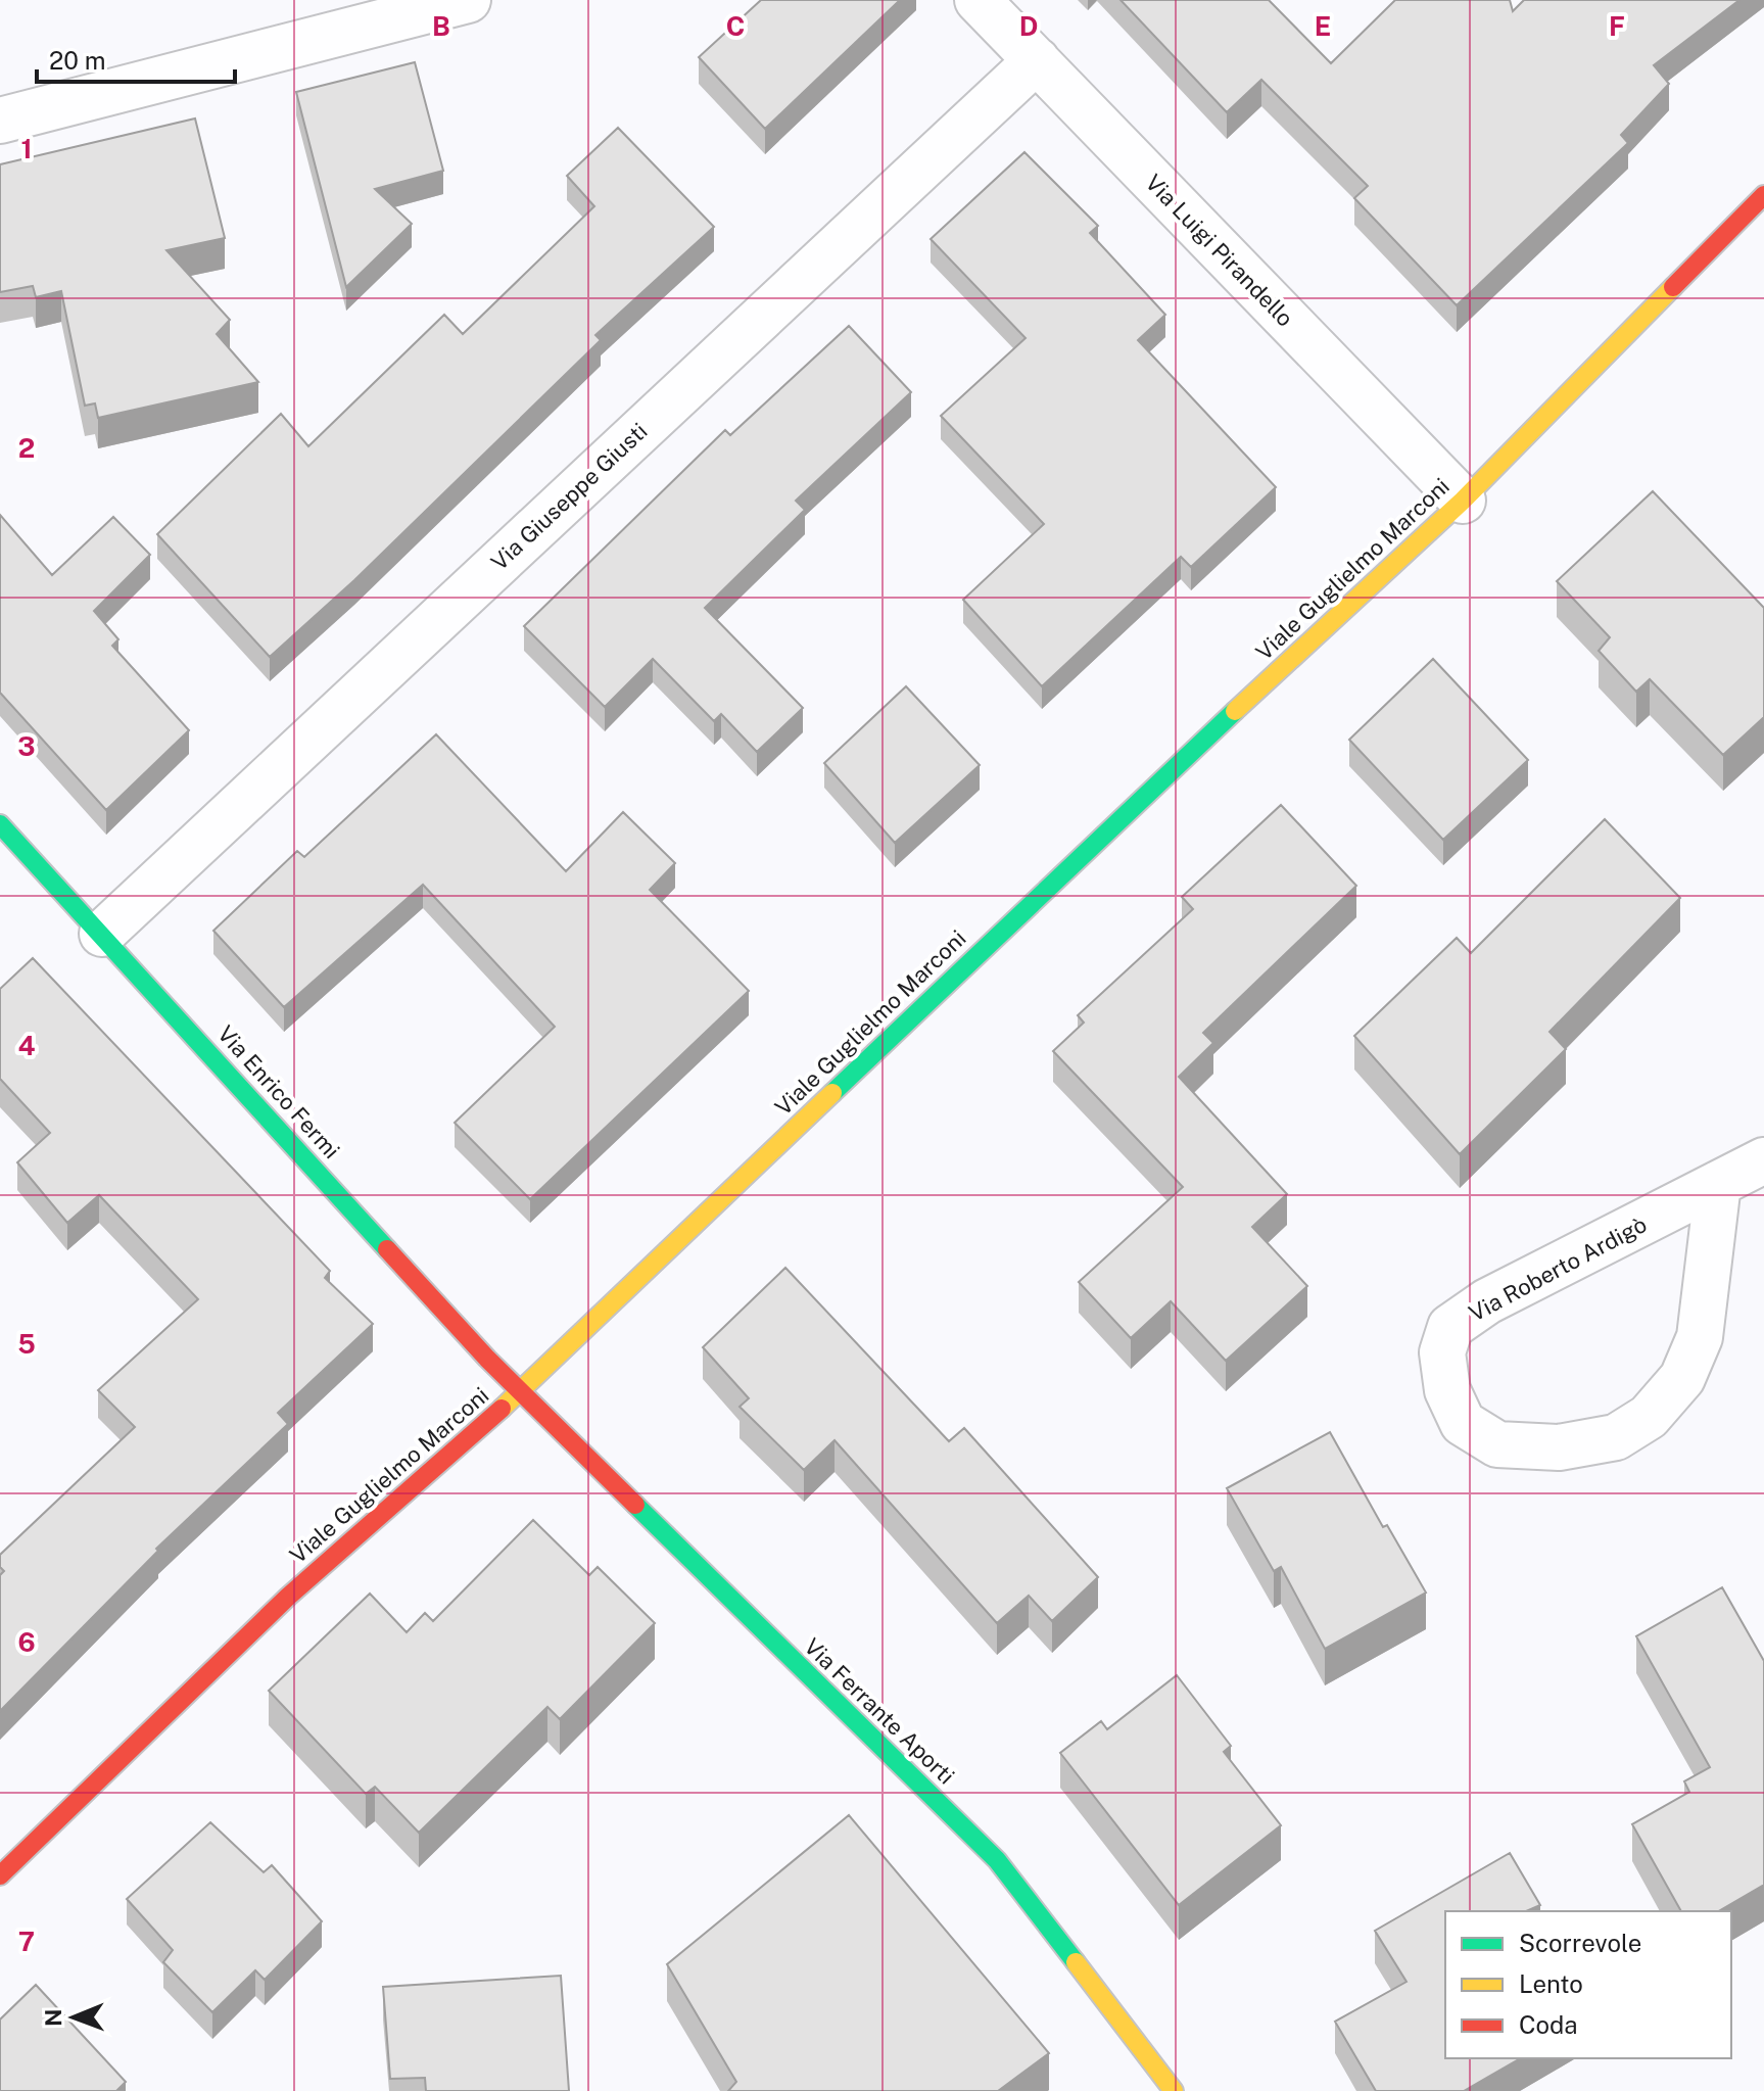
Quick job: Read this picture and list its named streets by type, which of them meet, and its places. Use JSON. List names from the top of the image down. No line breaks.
{"streets":{"street":["Via Luigi Pirandello","Via Giuseppe Giusti","Viale Guglielmo Marconi","Via Enrico Fermi","Via Roberto Ardigò","Via Ferrante Aporti"]},"crossings":[["Via Luigi Pirandello","Via Giuseppe Giusti"],["Via Luigi Pirandello","Viale Guglielmo Marconi"],["Via Giuseppe Giusti","Via Enrico Fermi"],["Viale Guglielmo Marconi","Via Enrico Fermi"],["Viale Guglielmo Marconi","Via Ferrante Aporti"],["Via Enrico Fermi","Via Ferrante Aporti"]],"legend":["Scorrevole","Lento","Coda"],"scale_bar":"20 m","north":"left","grid":{"columns":["B","C","D","E","F"],"rows":["1","2","3","4","5","6","7"]}}
